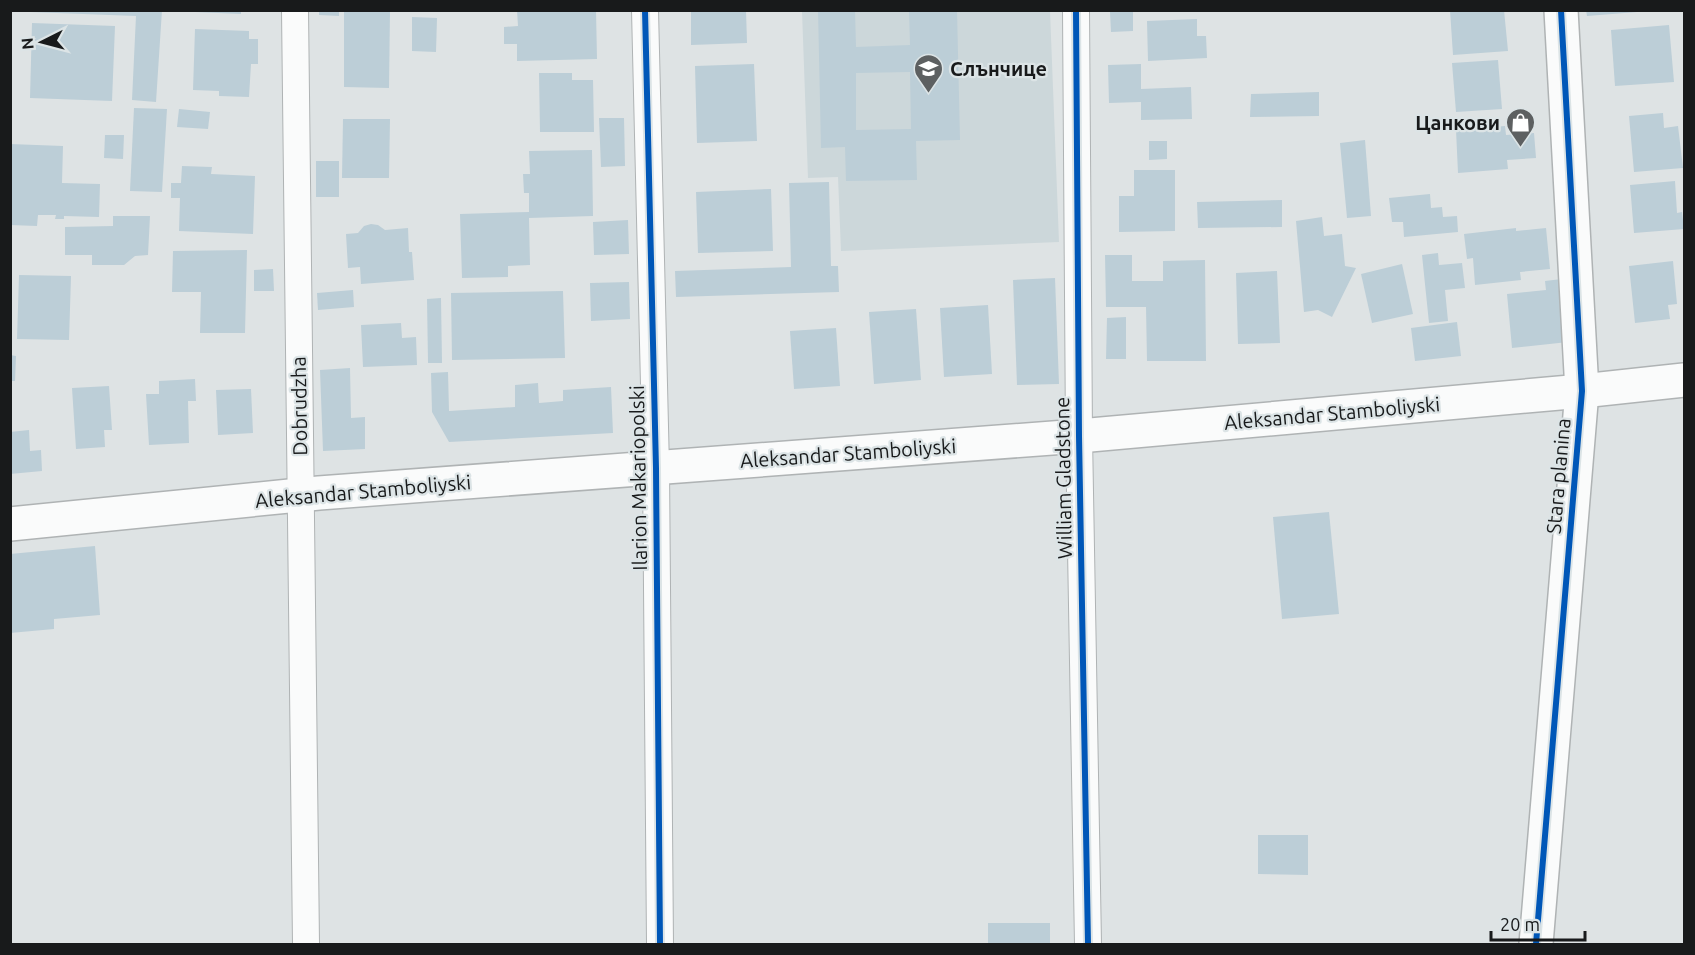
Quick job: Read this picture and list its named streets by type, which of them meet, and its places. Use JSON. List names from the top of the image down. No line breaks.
{"streets":{"main road":["Aleksandar Stamboliyski","Stara planina"],"street":["Dobrudzha","Ilarion Makariopolski","William Gladstone"]},"crossings":[["Dobrudzha","Aleksandar Stamboliyski"],["Aleksandar Stamboliyski","Stara planina"],["Aleksandar Stamboliyski","Ilarion Makariopolski"],["Aleksandar Stamboliyski","William Gladstone"]],"places":{"school or university":["Слънчице"],"shop":["Цанкови"]},"scale_bar":"20 m","north":"left"}
